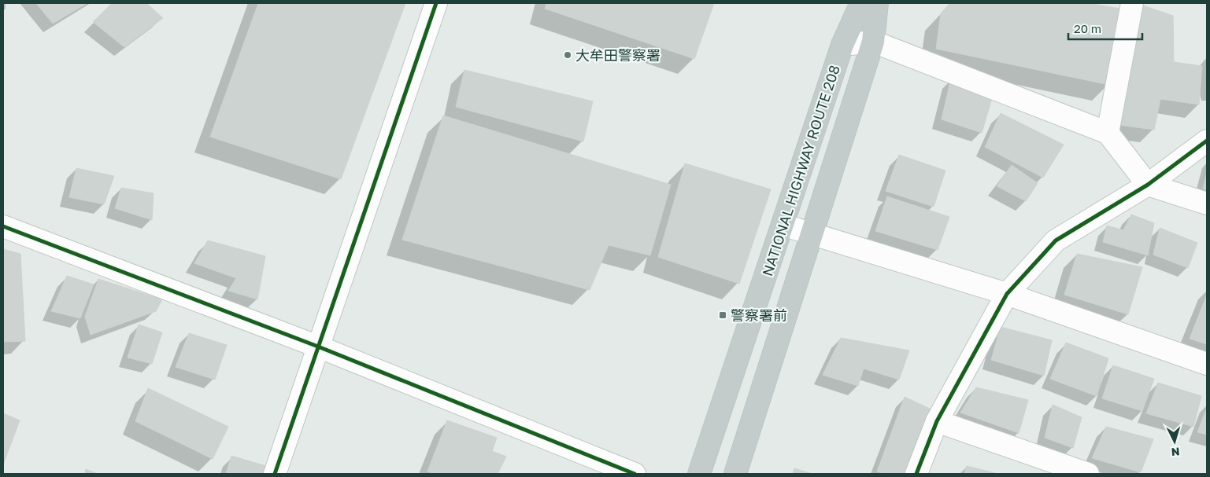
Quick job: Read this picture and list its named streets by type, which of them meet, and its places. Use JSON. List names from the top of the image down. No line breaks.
{"streets":{"highway":["NATIONAL HIGHWAY ROUTE 208"]},"places":{"other":["大牟田警察署"],"transit":["警察署前"]},"scale_bar":"20 m","north":"bottom"}
